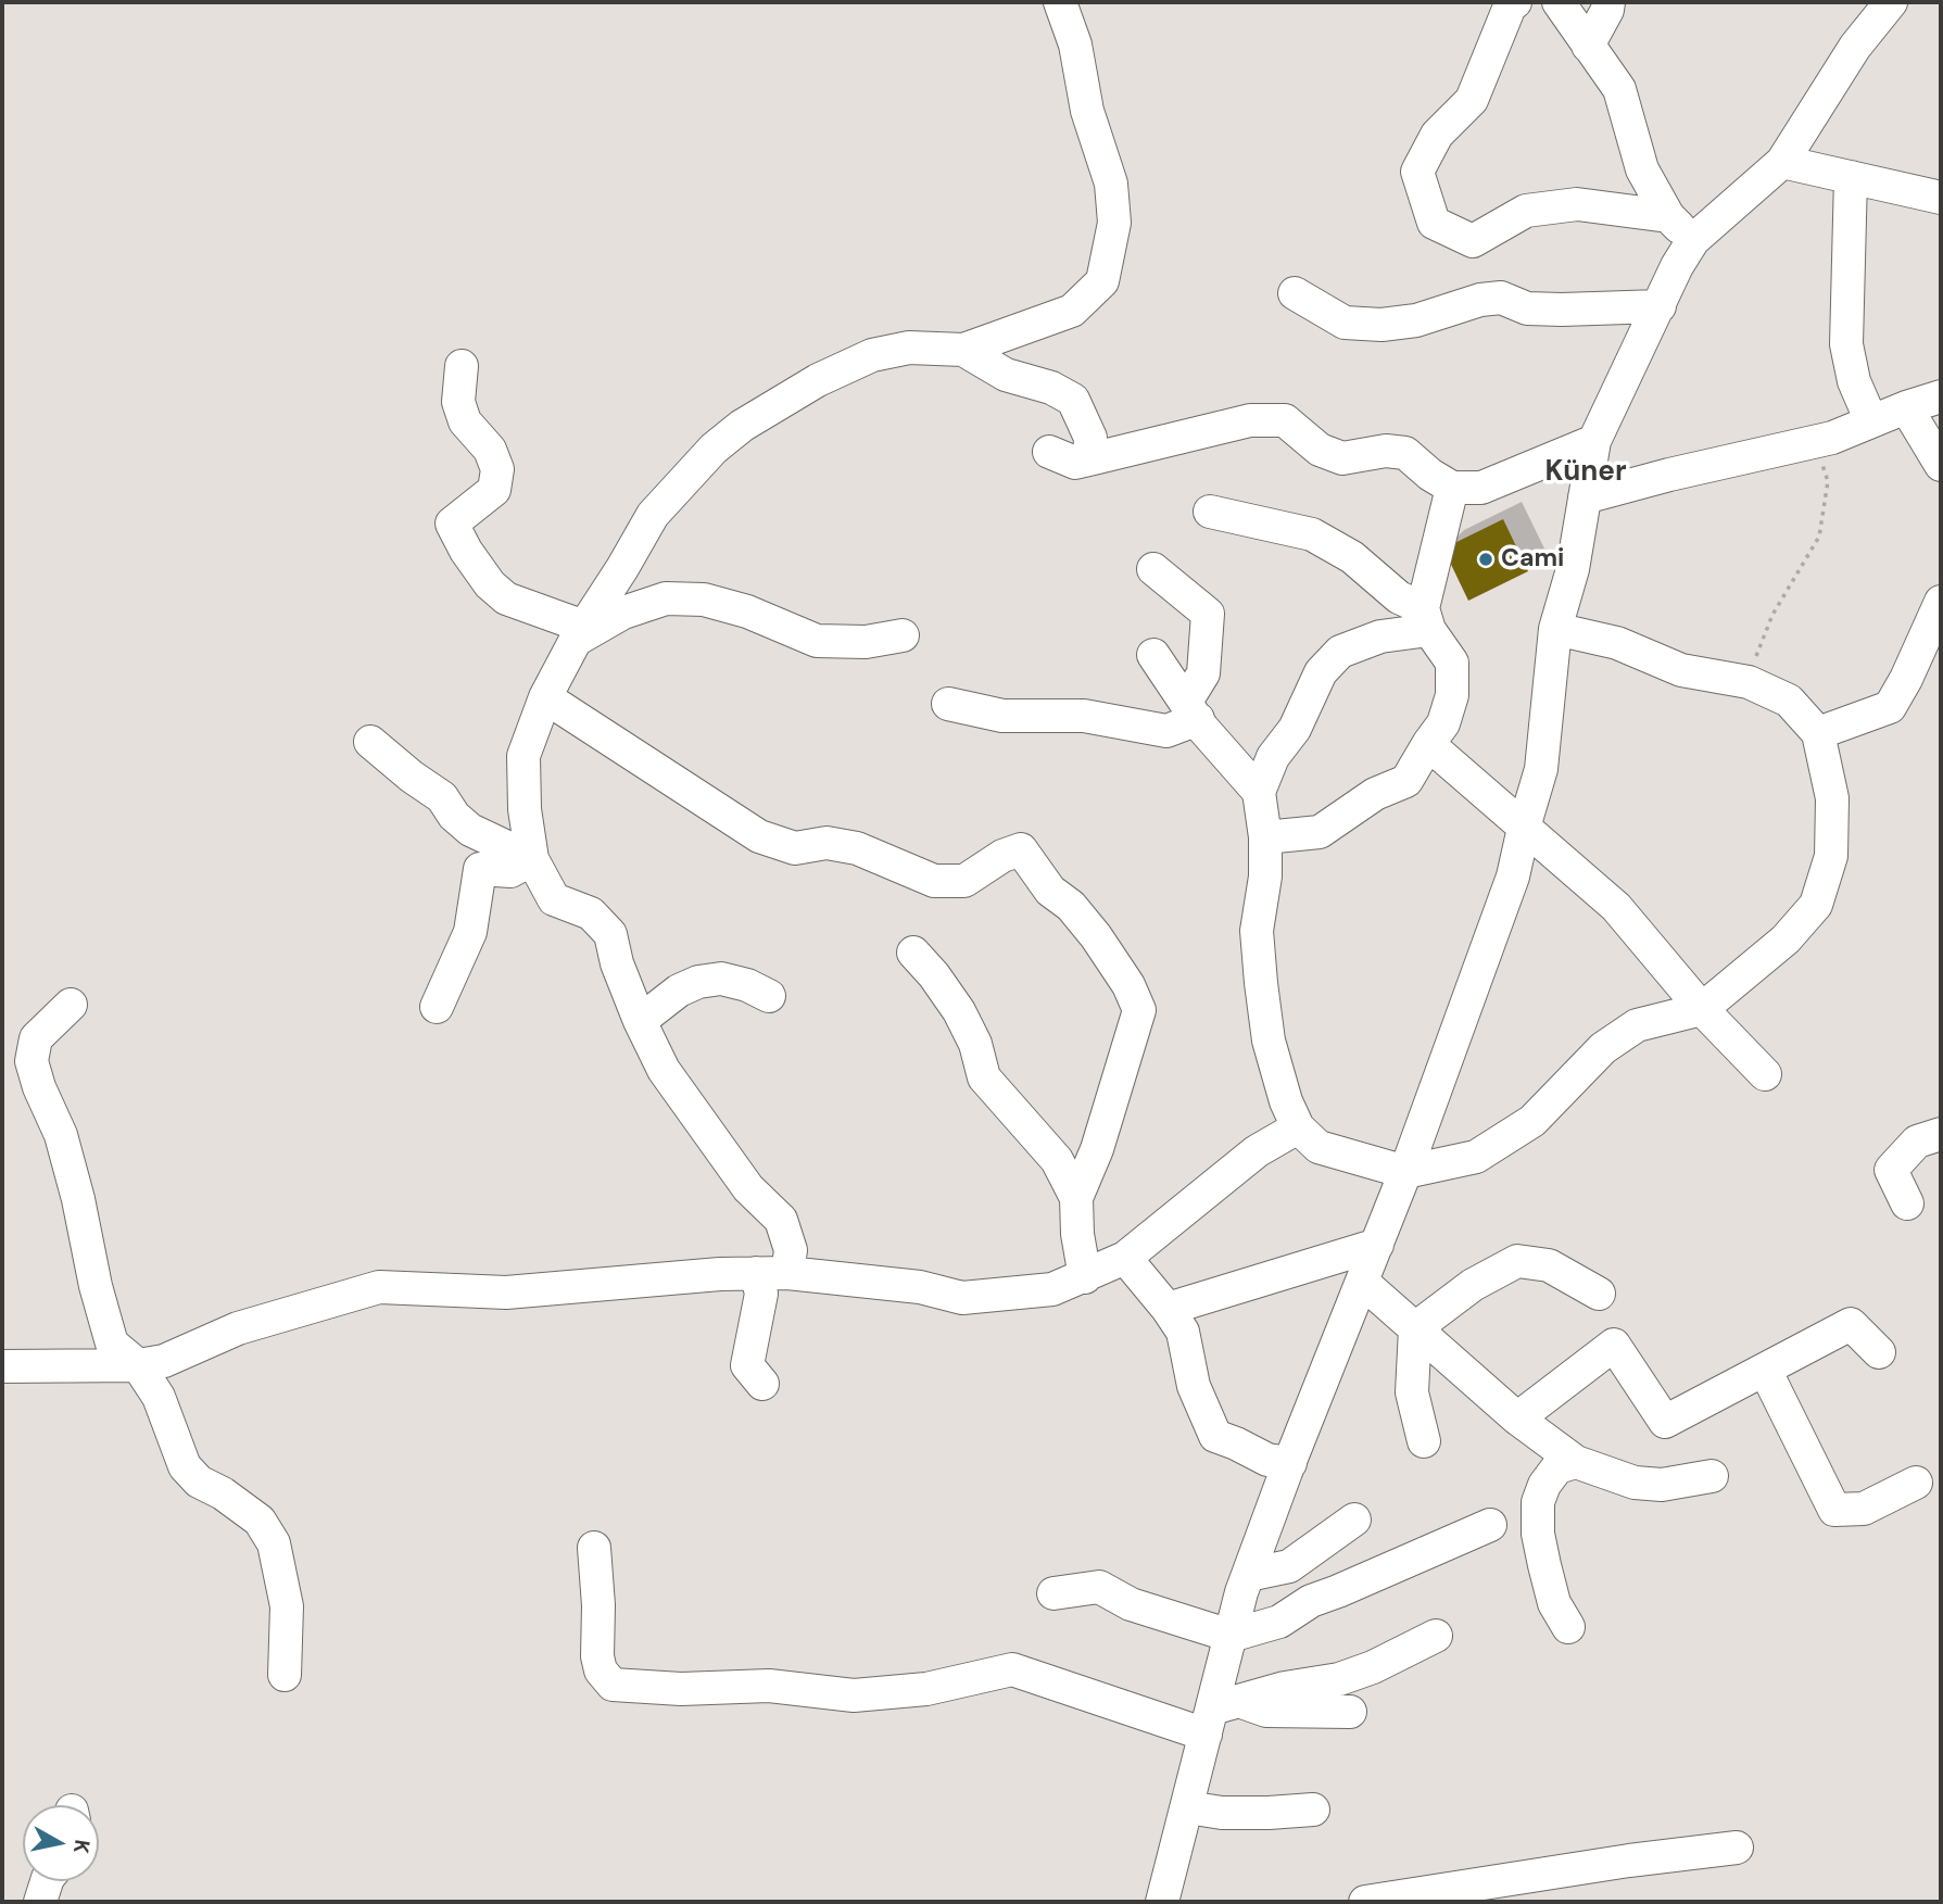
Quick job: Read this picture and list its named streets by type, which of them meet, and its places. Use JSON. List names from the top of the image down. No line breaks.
{"districts":["Küner"],"places":["Cami"],"north":"right"}
